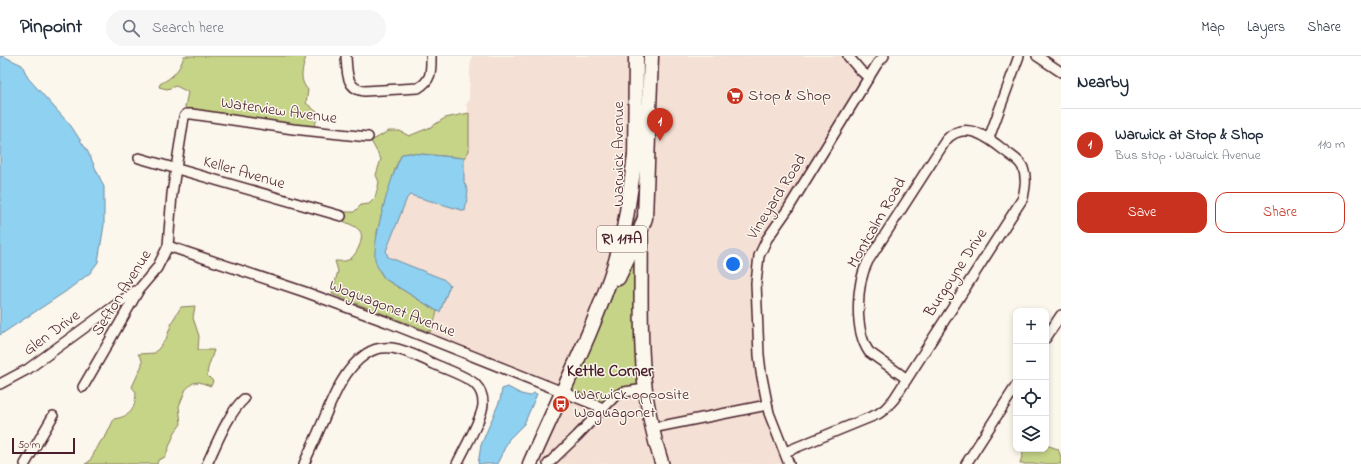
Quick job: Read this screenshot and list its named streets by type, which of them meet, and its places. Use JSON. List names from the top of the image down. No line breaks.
{"streets":{"main road":["Warwick Avenue","RI 117A"],"street":["Waterview Avenue","Keller Avenue","Vineyard Road","Montcalm Road","Burgoyne Drive","Sefton Avenue","Woguagonet Avenue","Glen Drive"]},"crossings":[["Waterview Avenue","Sefton Avenue"],["Warwick Avenue","RI 117A"],["Keller Avenue","Sefton Avenue"],["Vineyard Road","Burgoyne Drive"],["Montcalm Road","Burgoyne Drive"],["RI 117A","Woguagonet Avenue"],["Sefton Avenue","Woguagonet Avenue"],["Sefton Avenue","Glen Drive"]],"districts":["Kettle Corner"],"places":{"supermarket":["Stop & Shop"],"bus stop":["Warwick opposite Woguagonet"]},"scale_bar":"50 m","page":{"header":"Pinpoint","search":"Search here","nav":["Map","Layers","Share"],"heading":"Nearby","pins":"1","list":[{"mark":"1","name":"Warwick at Stop & Shop","note":"Bus stop · Warwick Avenue","value":"110 m"}],"buttons":["Save","Share"],"map_buttons":["+","−"],"scale":"50 m"}}
